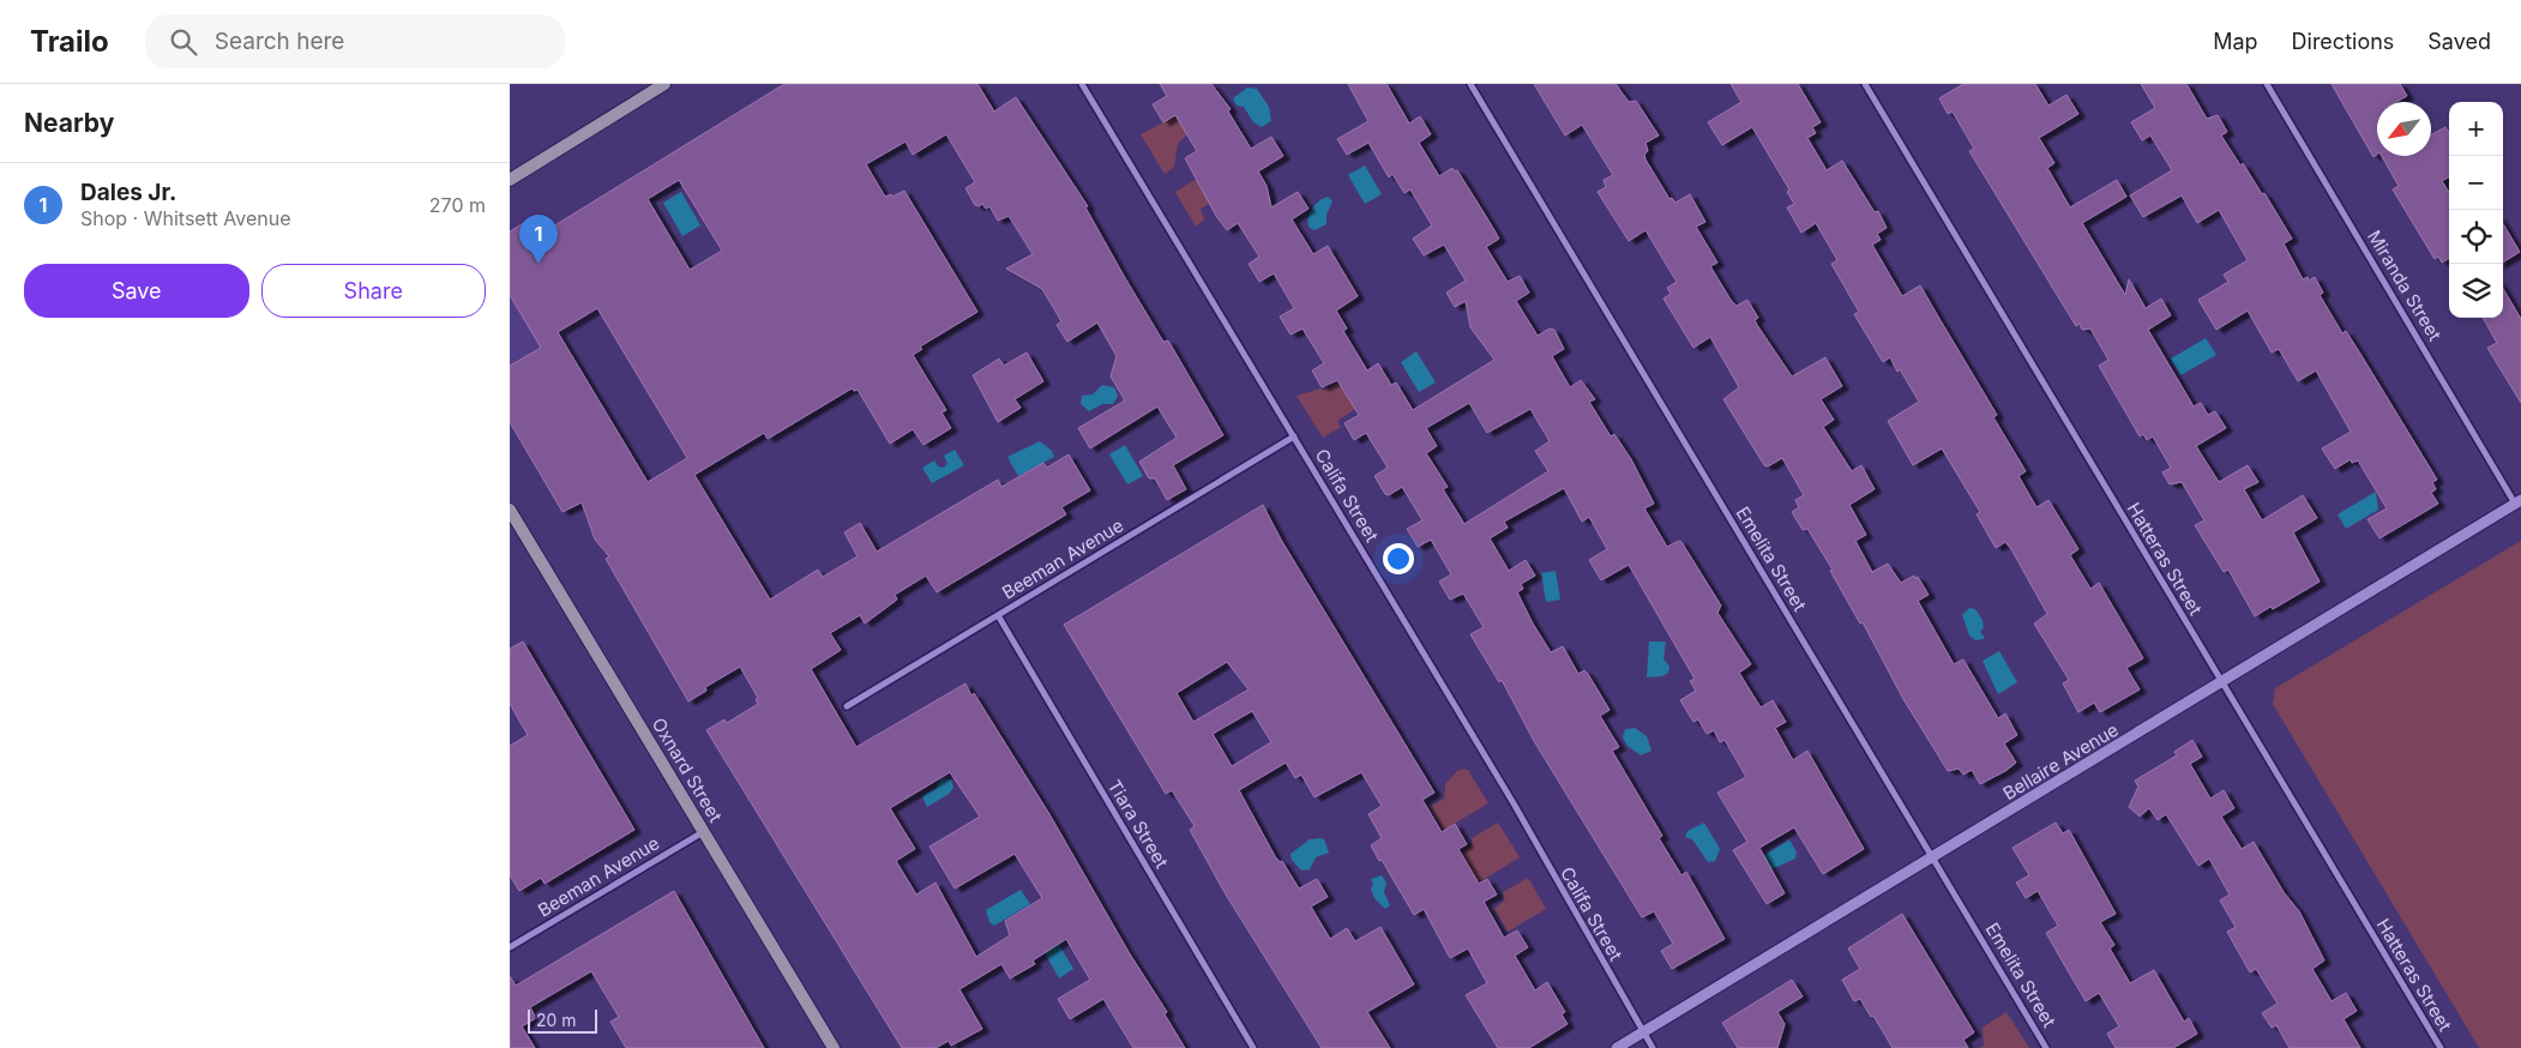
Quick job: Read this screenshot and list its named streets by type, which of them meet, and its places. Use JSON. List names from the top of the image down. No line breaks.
{"streets":{"main road":["Oxnard Street"],"street":["Miranda Street","Califa Street","Beeman Avenue","Emelita Street","Hatteras Street","Bellaire Avenue","Tiara Street"]},"crossings":[["Miranda Street","Bellaire Avenue"],["Califa Street","Beeman Avenue"],["Califa Street","Bellaire Avenue"],["Beeman Avenue","Oxnard Street"],["Beeman Avenue","Tiara Street"],["Emelita Street","Bellaire Avenue"],["Hatteras Street","Bellaire Avenue"]],"scale_bar":"20 m","north":"bottom left","page":{"header":"Trailo","search":"Search here","nav":["Map","Directions","Saved"],"heading":"Nearby","map_buttons":["+","−"],"list":[{"mark":"1","name":"Dales Jr.","note":"Shop · Whitsett Avenue","value":"270 m"}],"pins":"1","buttons":["Save","Share"],"scale":"20 m"}}
